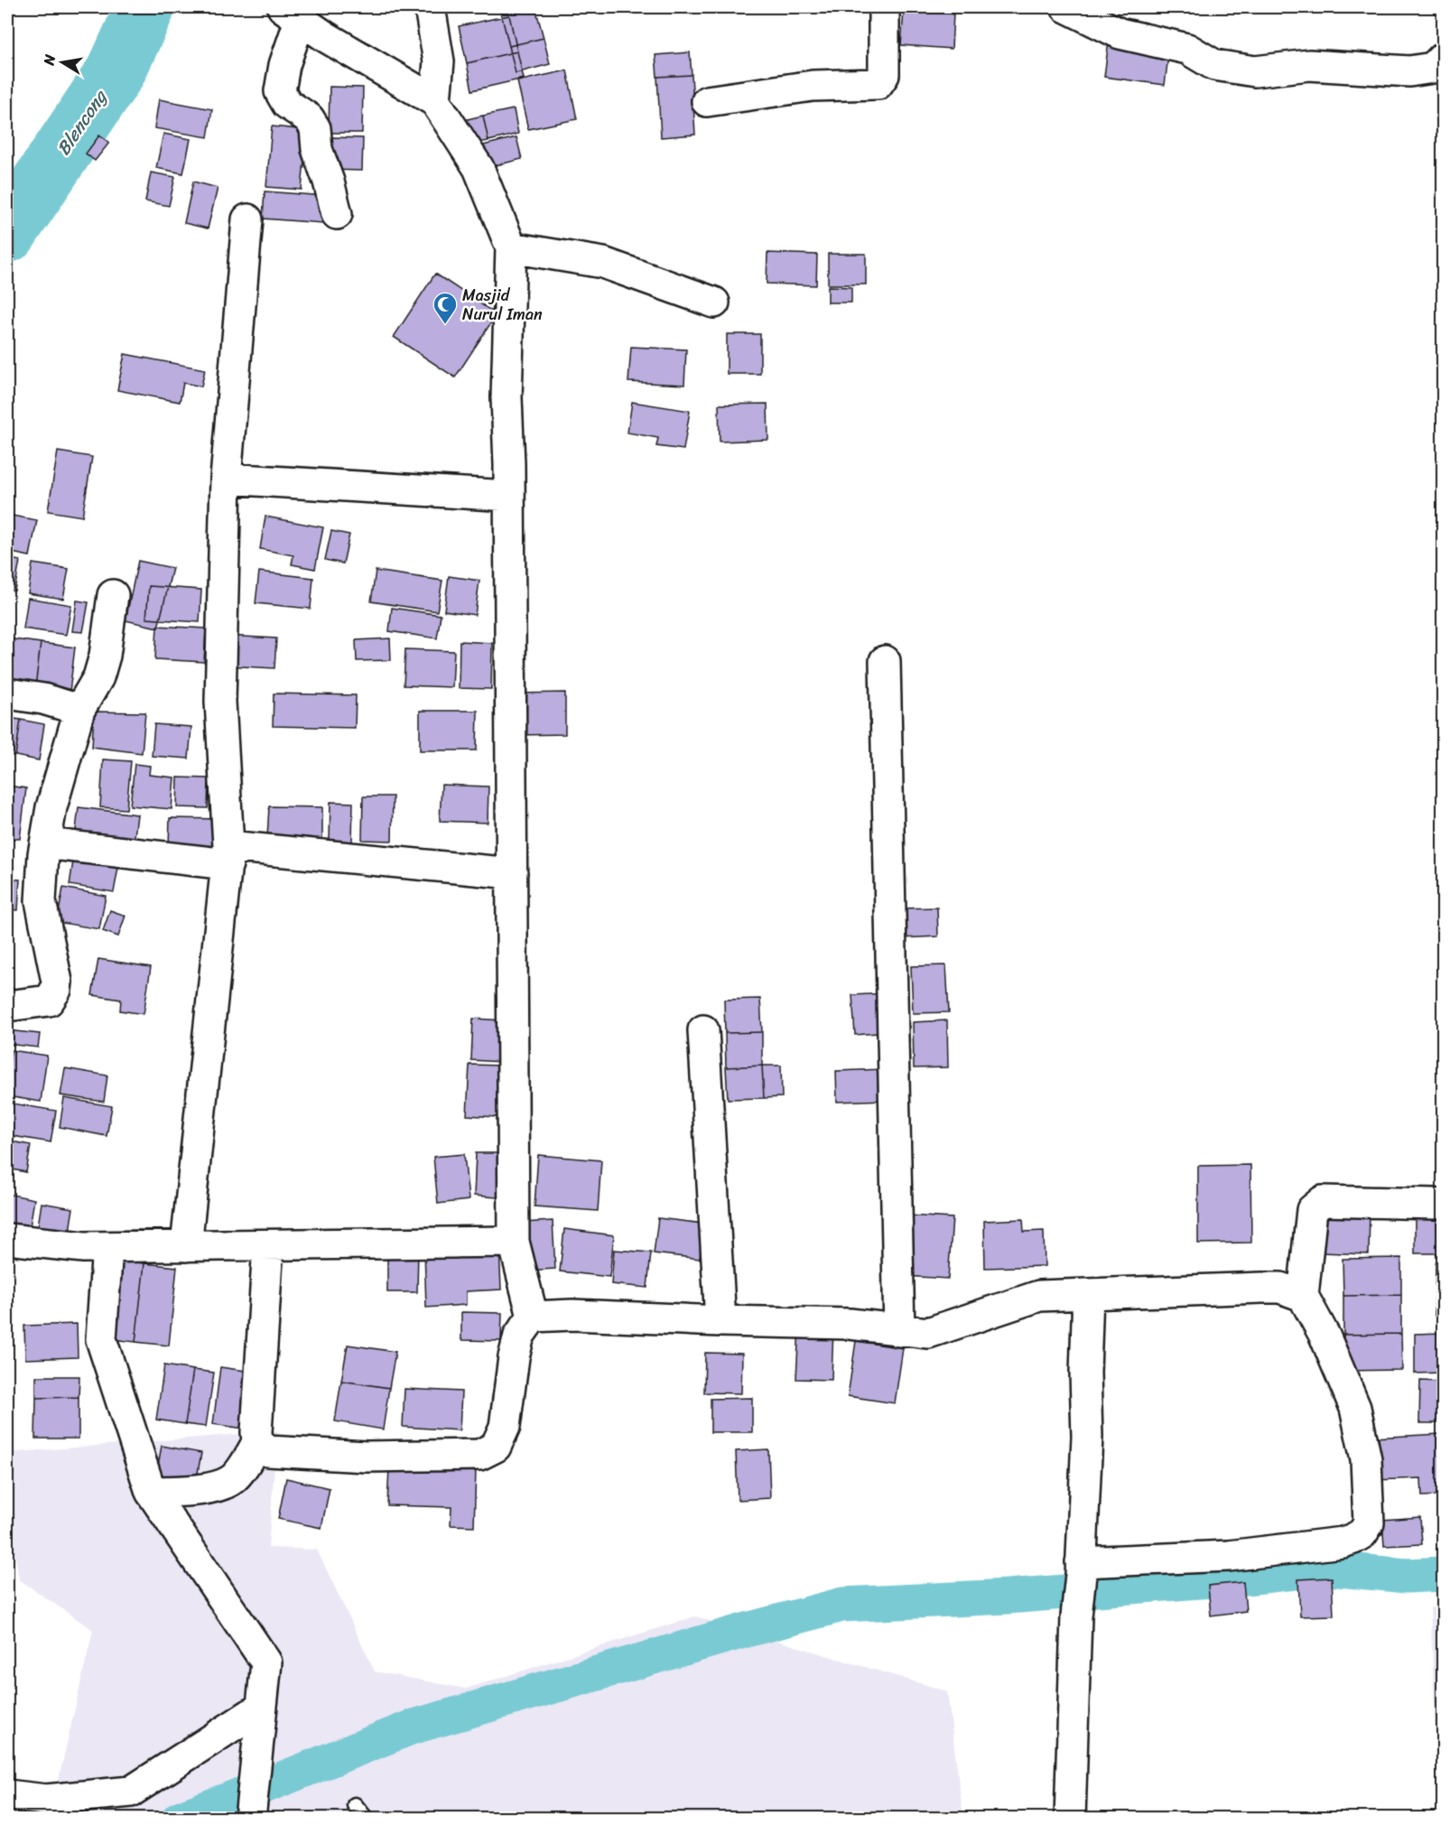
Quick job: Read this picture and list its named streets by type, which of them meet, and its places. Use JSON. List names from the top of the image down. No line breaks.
{"water":["Blencong"],"places":{"mosque":["Masjid Nurul Iman"]},"north":"left"}
